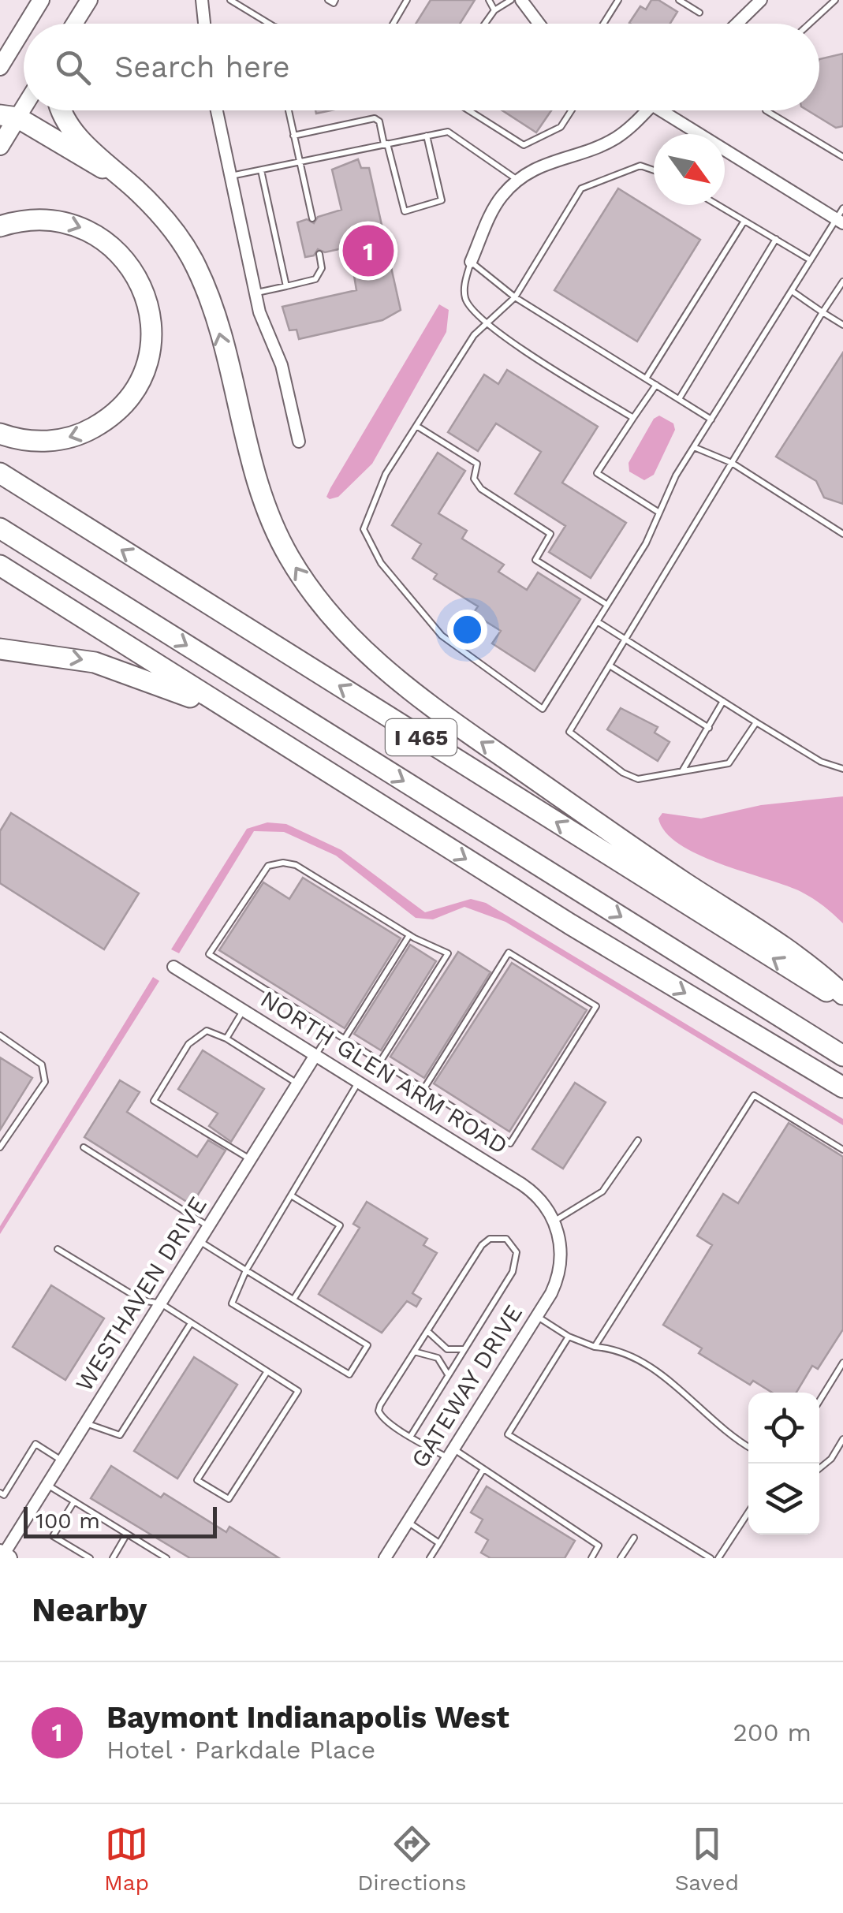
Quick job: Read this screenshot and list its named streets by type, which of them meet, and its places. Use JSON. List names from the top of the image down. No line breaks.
{"streets":{"highway":["I 465"],"street":["NORTH GLEN ARM ROAD","WESTHAVEN DRIVE","GATEWAY DRIVE"]},"crossings":[["NORTH GLEN ARM ROAD","WESTHAVEN DRIVE"],["NORTH GLEN ARM ROAD","GATEWAY DRIVE"]],"scale_bar":"100 m","north":"bottom right","page":{"search":"Search here","pins":"1","scale":"100 m","heading":"Nearby","list":[{"mark":"1","name":"Baymont Indianapolis West","note":"Hotel · Parkdale Place","value":"200 m"}],"nav":["Map","Directions","Saved"]}}
